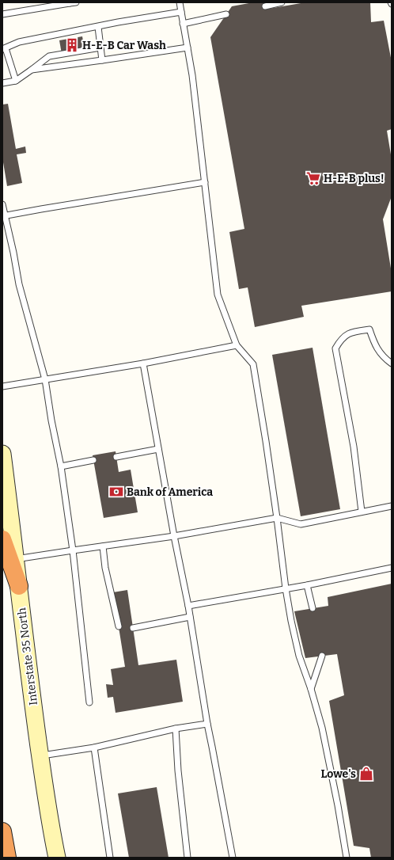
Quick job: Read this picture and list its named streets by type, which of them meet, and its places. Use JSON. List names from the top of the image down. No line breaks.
{"streets":{"main road":["Interstate 35 North"]},"places":{"building":["H-E-B Car Wash"],"supermarket":["H-E-B plus!"],"bank":["Bank of America"],"shop":["Lowe's"]}}
